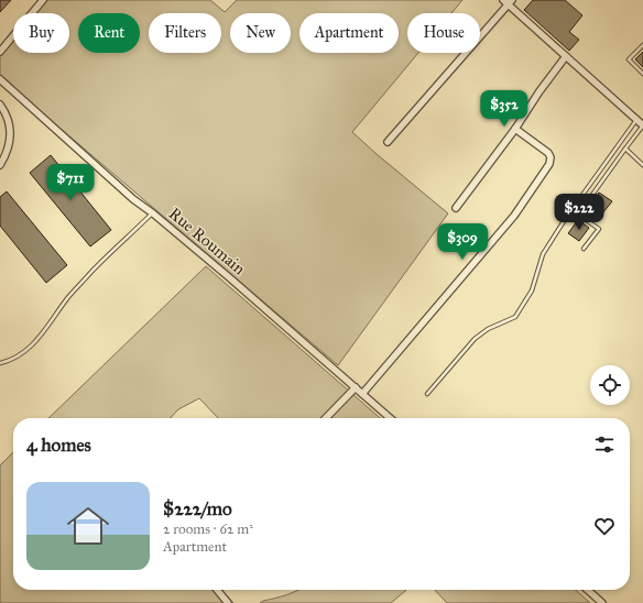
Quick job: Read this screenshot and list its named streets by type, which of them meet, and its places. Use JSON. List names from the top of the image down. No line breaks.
{"streets":{"street":["Rue Roumain"]},"page":{"chip":["Buy","Rent","Filters","New","Apartment","House"],"price":["$352","$711","$222","$309"],"heading":"4 homes","list":[{"name":"$222/mo","note":"2 rooms · 62 m² · Apartment"}]}}
